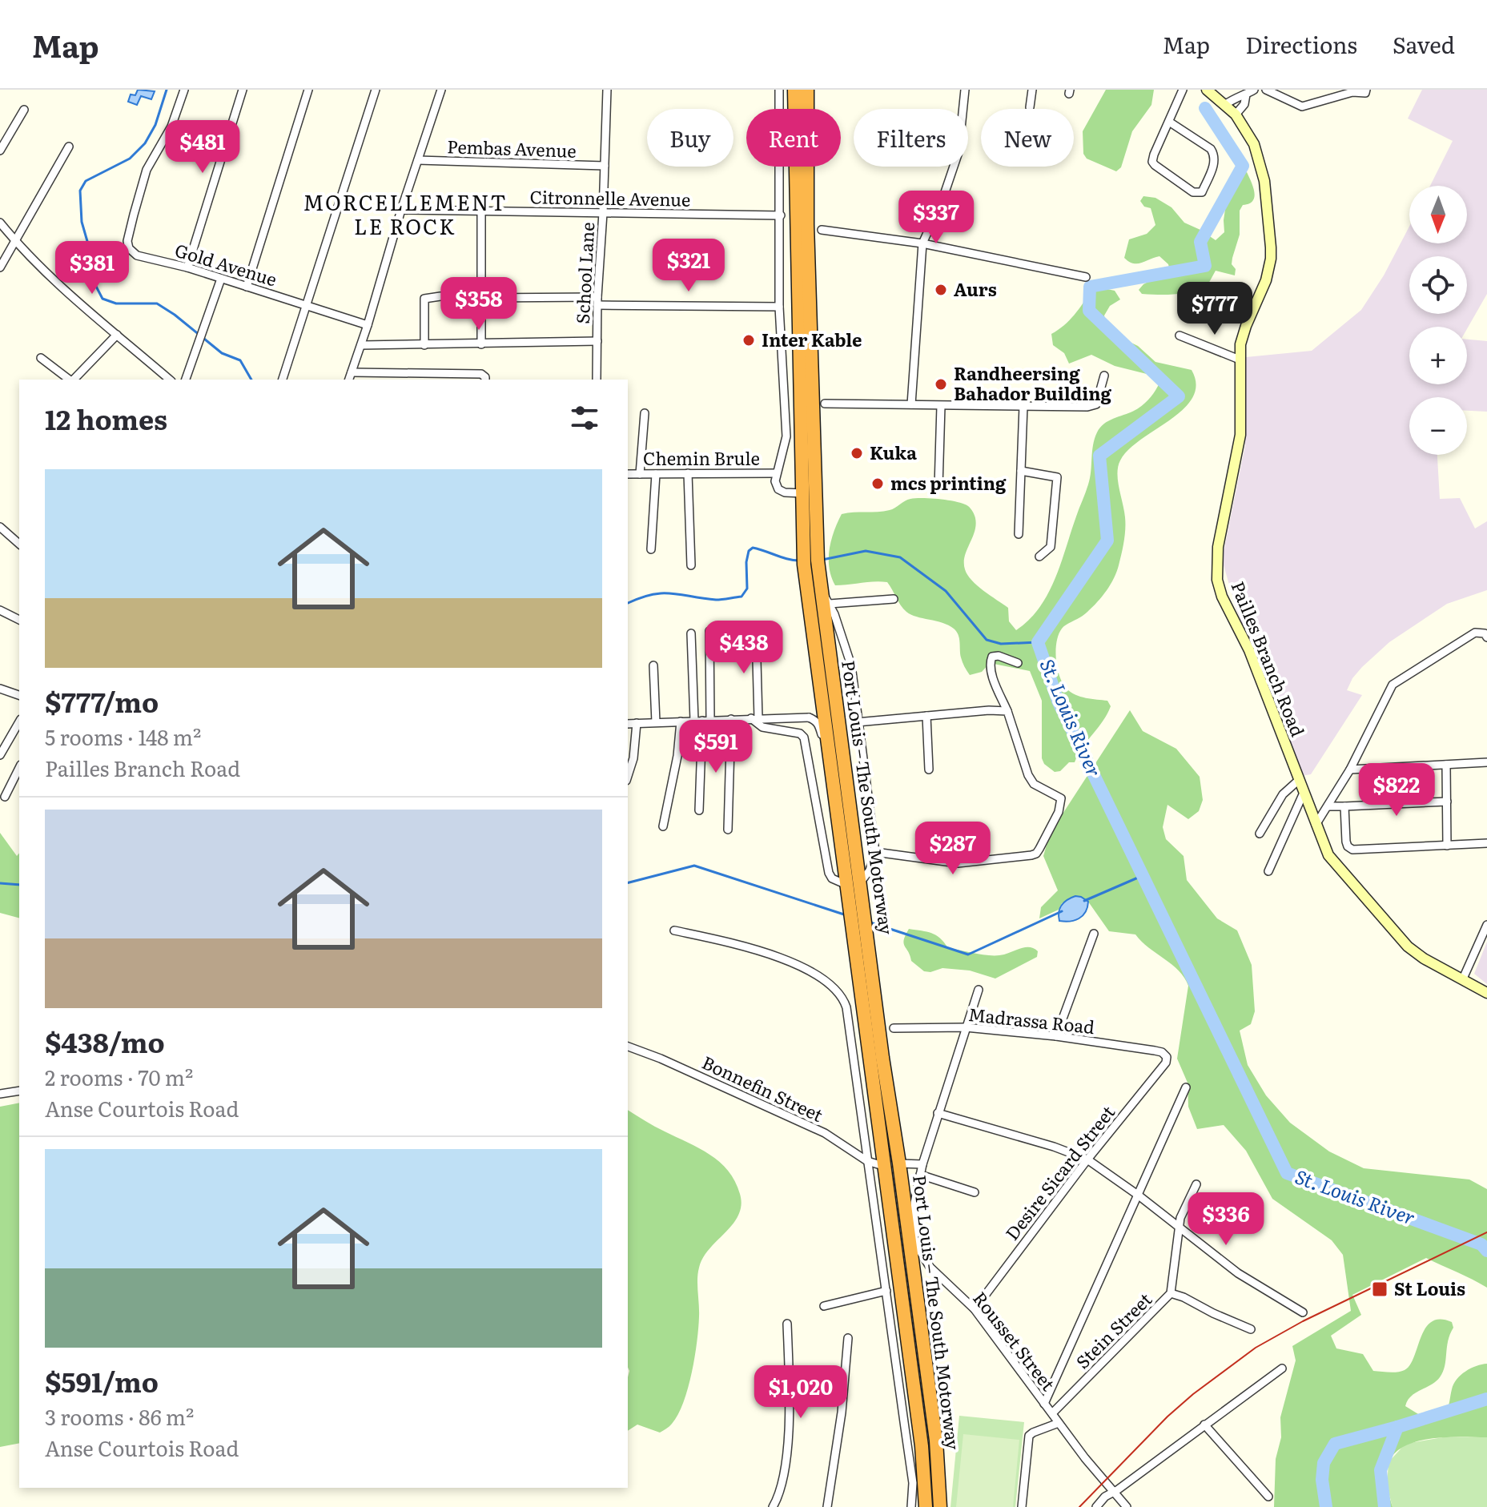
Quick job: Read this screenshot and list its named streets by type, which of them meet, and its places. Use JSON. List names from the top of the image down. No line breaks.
{"streets":{"highway":["Port Louis – The South Motorway"],"main road":["Pailles Branch Road"],"street":["Pembas Avenue","Citronnelle Avenue","Gold Avenue","School Lane","Chemin Brule","Madrassa Road","Bonnefin Street","Desire Sicard Street","Stein Street","Rousset Street"]},"crossings":[["Pembas Avenue","School Lane"],["Citronnelle Avenue","School Lane"],["Port Louis – The South Motorway","Bonnefin Street"],["Madrassa Road","Desire Sicard Street"],["Madrassa Road","Rousset Street"],["Desire Sicard Street","Rousset Street"],["Stein Street","Rousset Street"]],"districts":["MORCELLEMENT LE ROCK"],"water":["St. Louis River"],"places":{"other":["Aurs","Inter Kable","Randheersing Bahador Building","Kuka","mcs printing"],"transit":["St Louis"]},"north":"bottom","page":{"header":"Map","nav":["Map","Directions","Saved"],"chip":["Buy","Rent","Filters","New"],"price":["$481","$337","$321","$381","$358","$777","$438","$591","$822","$287","$336","$1,020"],"map_buttons":["+","−"],"heading":"12 homes","list":[{"name":"$777/mo","note":"5 rooms · 148 m² · Pailles Branch Road"},{"name":"$438/mo","note":"2 rooms · 70 m² · Anse Courtois Road"},{"name":"$591/mo","note":"3 rooms · 86 m² · Anse Courtois Road"}]}}
